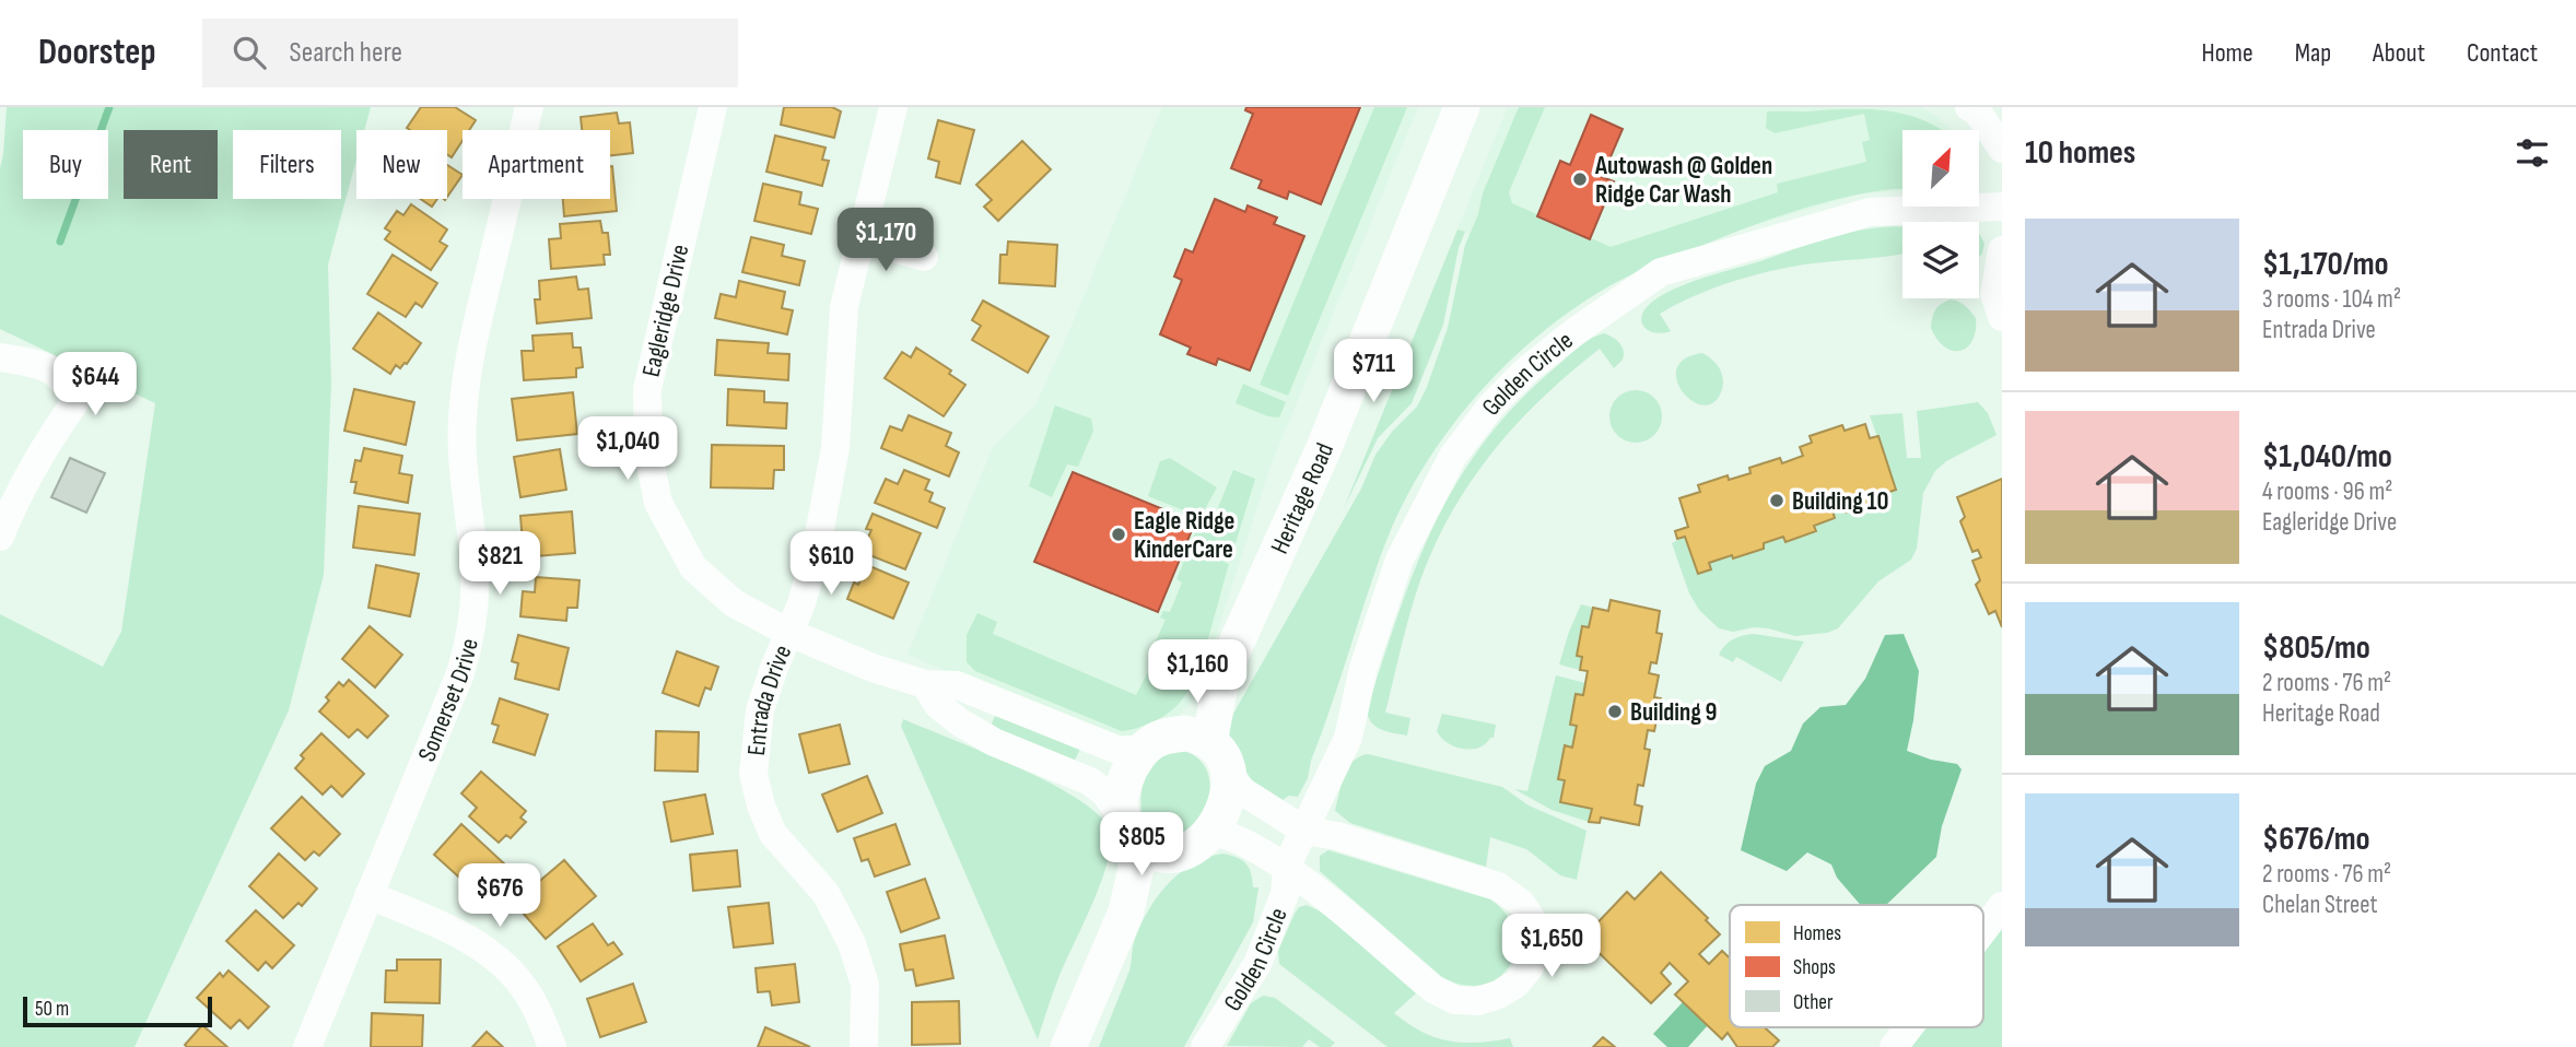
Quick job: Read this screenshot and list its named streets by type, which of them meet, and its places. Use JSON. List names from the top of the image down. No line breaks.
{"streets":{"main road":["Heritage Road"],"street":["Eagleridge Drive","Golden Circle","Somerset Drive","Entrada Drive"]},"crossings":[["Eagleridge Drive","Golden Circle"],["Eagleridge Drive","Heritage Road"],["Eagleridge Drive","Entrada Drive"],["Golden Circle","Heritage Road"]],"places":["Autowash @ Golden Ridge Car Wash","Building 10","Eagle Ridge KinderCare","Building 9"],"legend":["Homes","Shops","Other"],"scale_bar":"50 m","north":"top right","page":{"header":"Doorstep","search":"Search here","nav":["Home","Map","About","Contact"],"heading":"10 homes","chip":["Buy","Rent","Filters","New","Apartment"],"list":[{"name":"$1,170/mo","note":"3 rooms · 104 m² · Entrada Drive"},{"name":"$1,040/mo","note":"4 rooms · 96 m² · Eagleridge Drive"},{"name":"$805/mo","note":"2 rooms · 76 m² · Heritage Road"},{"name":"$676/mo","note":"2 rooms · 76 m² · Chelan Street"}],"price":["$1,170","$711","$644","$1,040","$821","$610","$1,160","$805","$676","$1,650"],"scale":"50 m"}}
